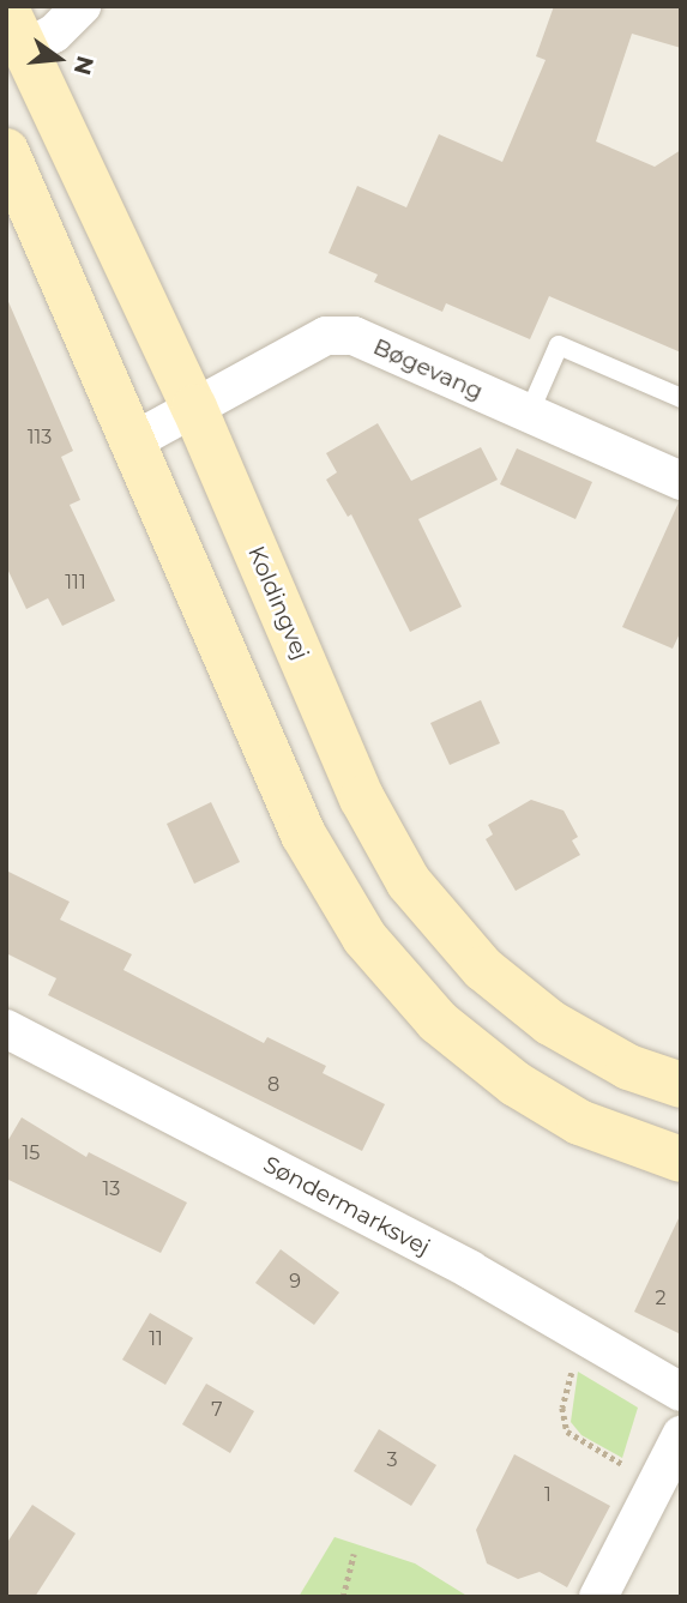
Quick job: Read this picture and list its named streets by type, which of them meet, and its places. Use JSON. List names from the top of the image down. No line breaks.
{"streets":{"main road":["Koldingvej"],"street":["Bøgevang","Søndermarksvej"]},"crossings":[["Bøgevang","Koldingvej"]],"house_numbers":["113","111","8","15","13","9","2","11","7","3","1"],"north":"right"}
